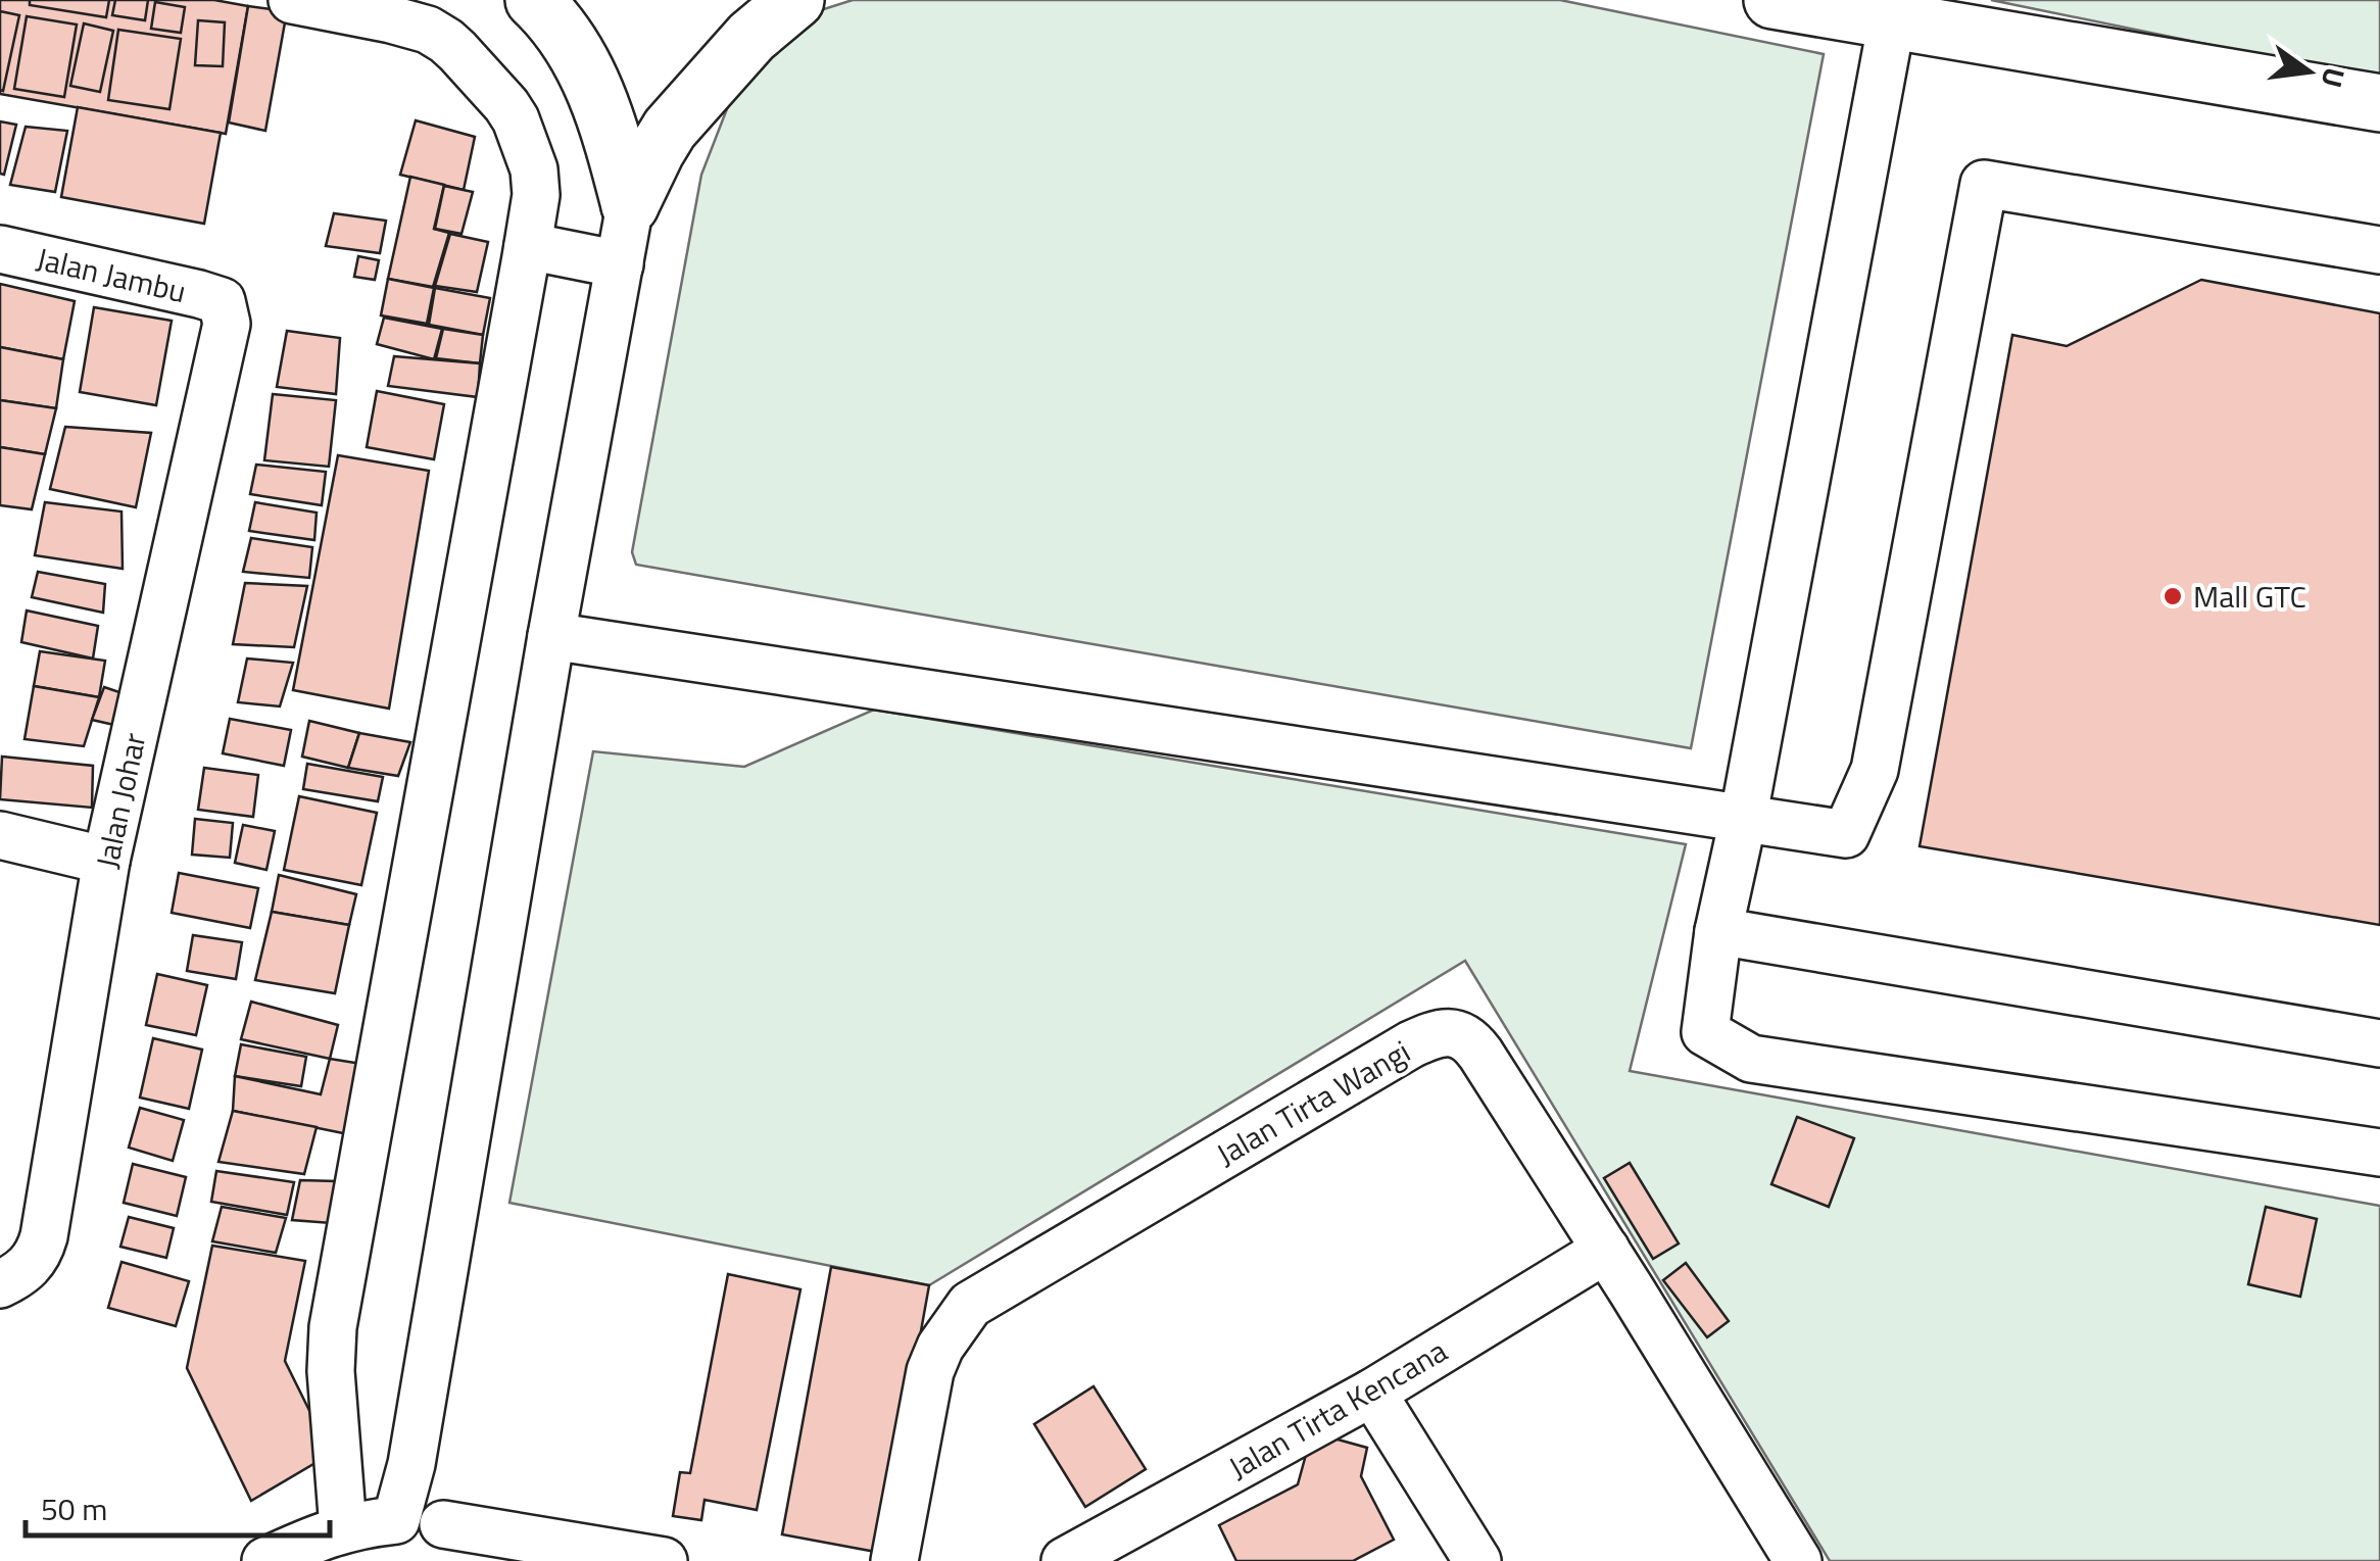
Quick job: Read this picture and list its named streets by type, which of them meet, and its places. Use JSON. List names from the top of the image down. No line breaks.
{"streets":{"street":["Jalan Jambu","Jalan Johar","Jalan Tirta Wangi","Jalan Tirta Kencana"]},"crossings":[["Jalan Jambu","Jalan Johar"],["Jalan Tirta Wangi","Jalan Tirta Kencana"]],"places":["Mall GTC"],"scale_bar":"50 m","north":"right"}
